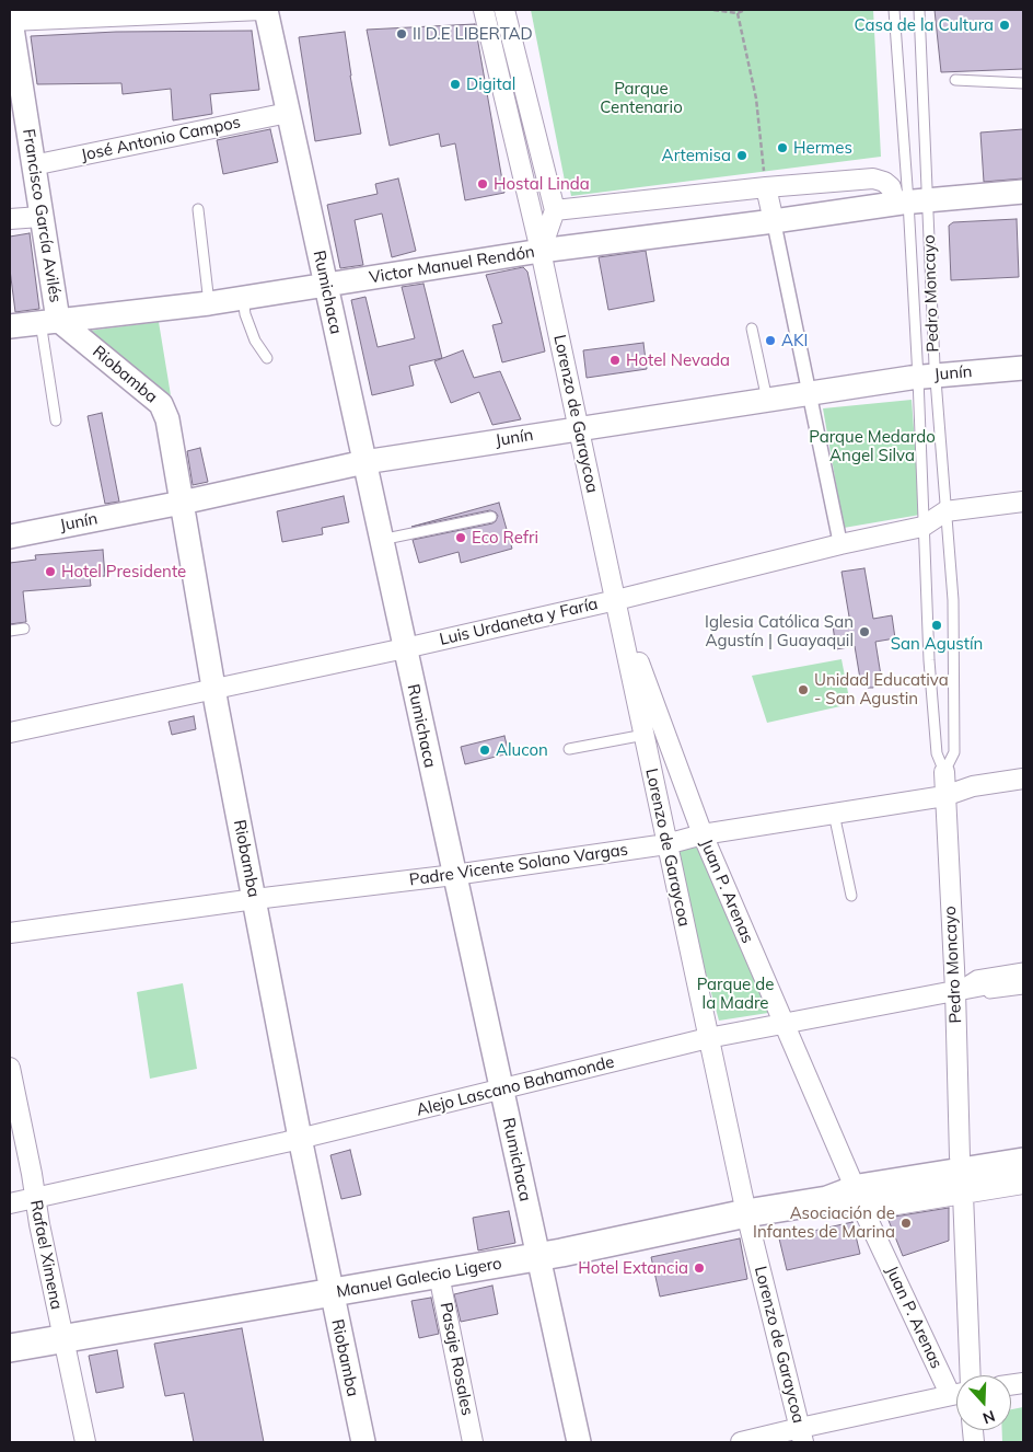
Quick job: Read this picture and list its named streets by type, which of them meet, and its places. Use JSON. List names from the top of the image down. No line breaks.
{"streets":{"main road":["Manuel Galecio Ligero"],"street":["José Antonio Campos","Francisco García Avilés","Victor Manuel Rendón","Rumichaca","Pedro Moncayo","Junín","Riobamba","Lorenzo de Garaycoa","Luis Urdaneta y Faría","Padre Vicente Solano Vargas","Juan P. Arenas","Alejo Lascano Bahamonde","Rafael Ximena","Pasaje Rosales"]},"crossings":[["José Antonio Campos","Francisco García Avilés"],["José Antonio Campos","Rumichaca"],["Francisco García Avilés","Victor Manuel Rendón"],["Francisco García Avilés","Riobamba"],["Victor Manuel Rendón","Rumichaca"],["Victor Manuel Rendón","Pedro Moncayo"],["Victor Manuel Rendón","Riobamba"],["Victor Manuel Rendón","Lorenzo de Garaycoa"],["Rumichaca","Junín"],["Rumichaca","Luis Urdaneta y Faría"],["Rumichaca","Padre Vicente Solano Vargas"],["Rumichaca","Alejo Lascano Bahamonde"],["Rumichaca","Manuel Galecio Ligero"],["Pedro Moncayo","Junín"],["Pedro Moncayo","Luis Urdaneta y Faría"],["Pedro Moncayo","Padre Vicente Solano Vargas"],["Pedro Moncayo","Alejo Lascano Bahamonde"],["Junín","Riobamba"],["Junín","Lorenzo de Garaycoa"],["Riobamba","Luis Urdaneta y Faría"],["Riobamba","Padre Vicente Solano Vargas"],["Riobamba","Alejo Lascano Bahamonde"],["Riobamba","Manuel Galecio Ligero"],["Lorenzo de Garaycoa","Luis Urdaneta y Faría"],["Lorenzo de Garaycoa","Padre Vicente Solano Vargas"],["Lorenzo de Garaycoa","Juan P. Arenas"],["Lorenzo de Garaycoa","Alejo Lascano Bahamonde"],["Lorenzo de Garaycoa","Manuel Galecio Ligero"],["Luis Urdaneta y Faría","Juan P. Arenas"],["Padre Vicente Solano Vargas","Juan P. Arenas"],["Juan P. Arenas","Alejo Lascano Bahamonde"],["Juan P. Arenas","Manuel Galecio Ligero"],["Alejo Lascano Bahamonde","Rafael Ximena"],["Rafael Ximena","Manuel Galecio Ligero"],["Manuel Galecio Ligero","Pasaje Rosales"]],"parks":["Parque Centenario","Parque Medardo Angel Silva","Parque de la Madre"],"places":["Casa de la Cultura","II D.E LIBERTAD","Digital","Hermes","Artemisa","Hostal Linda","AKI","Hotel Nevada","Eco Refri","Hotel Presidente","San Agustín","Iglesia Católica San Agustín | Guayaquil","Unidad Educativa - San Agustin","Alucon","Asociación de Infantes de Marina","Hotel Extancia"],"north":"bottom"}
